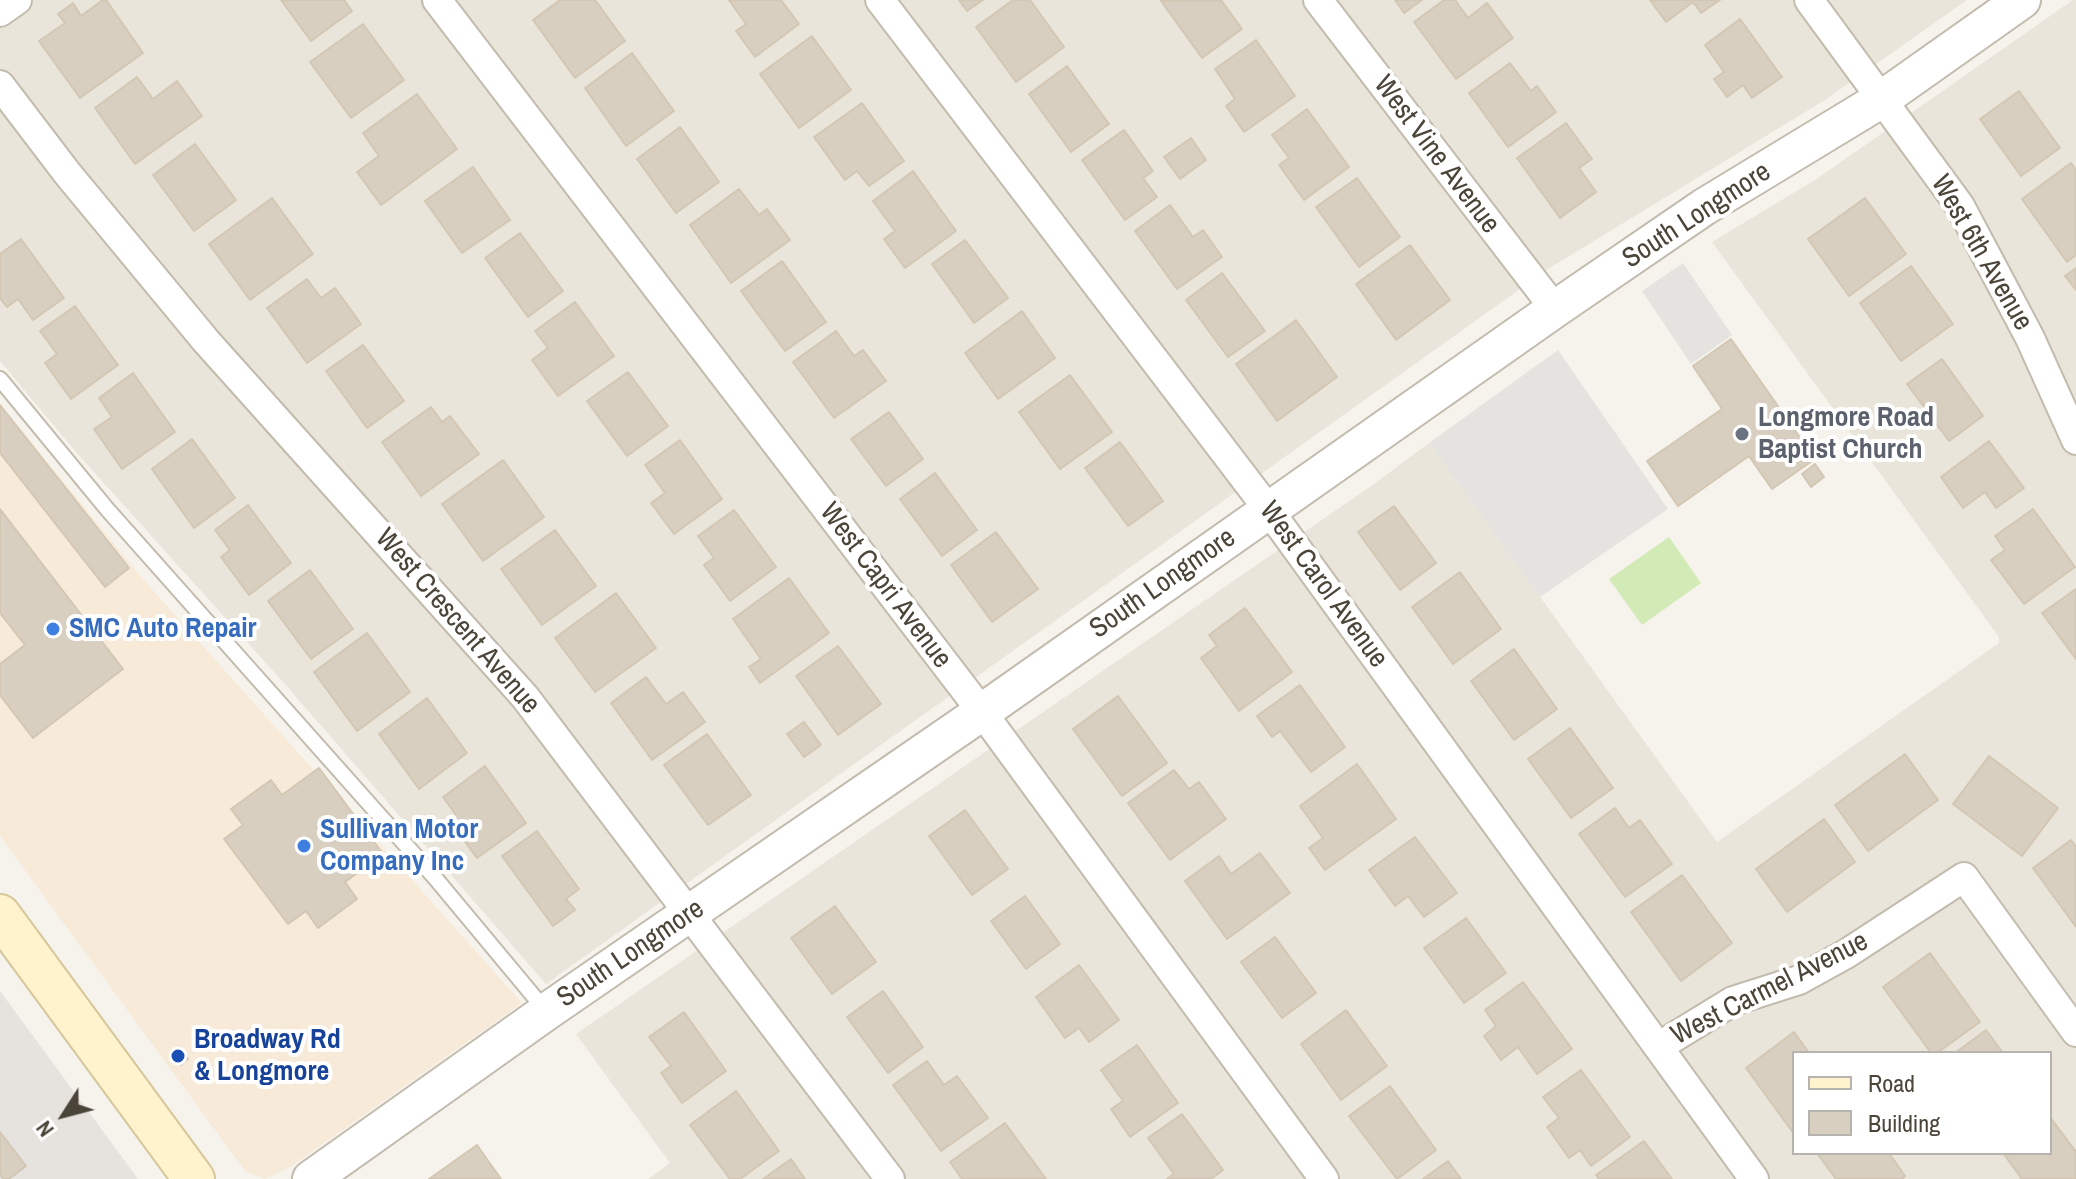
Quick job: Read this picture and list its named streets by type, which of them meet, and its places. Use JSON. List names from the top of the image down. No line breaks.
{"streets":{"street":["West Vine Avenue","South Longmore","West 6th Avenue","West Carol Avenue","West Capri Avenue","West Crescent Avenue","West Carmel Avenue"]},"crossings":[["West Vine Avenue","South Longmore"],["South Longmore","West 6th Avenue"],["South Longmore","West Carol Avenue"],["South Longmore","West Capri Avenue"],["South Longmore","West Crescent Avenue"],["West Carol Avenue","West Carmel Avenue"]],"places":["Longmore Road Baptist Church","SMC Auto Repair","Sullivan Motor Company Inc","Broadway Rd & Longmore"],"legend":["Road","Building"],"north":"bottom left"}
